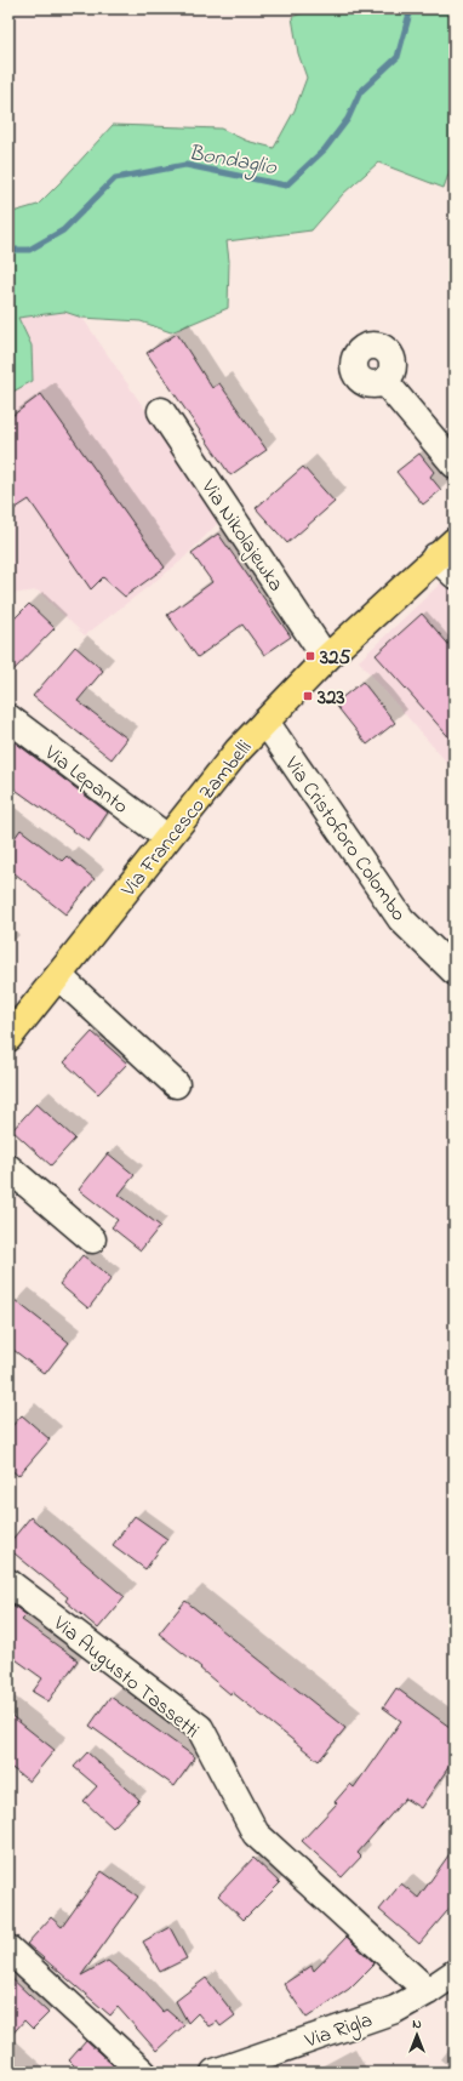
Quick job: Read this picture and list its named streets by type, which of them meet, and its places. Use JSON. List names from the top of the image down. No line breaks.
{"streets":{"main road":["Via Francesco Zambelli"],"street":["Via Nikolajewka","Via Lepanto","Via Cristoforo Colombo","Via Augusto Tassetti","Via Rigla"]},"crossings":[["Via Nikolajewka","Via Francesco Zambelli"],["Via Lepanto","Via Francesco Zambelli"],["Via Francesco Zambelli","Via Cristoforo Colombo"],["Via Augusto Tassetti","Via Rigla"]],"water":["Bondaglio"],"places":{"transit":["325","323"]},"north":"top"}
